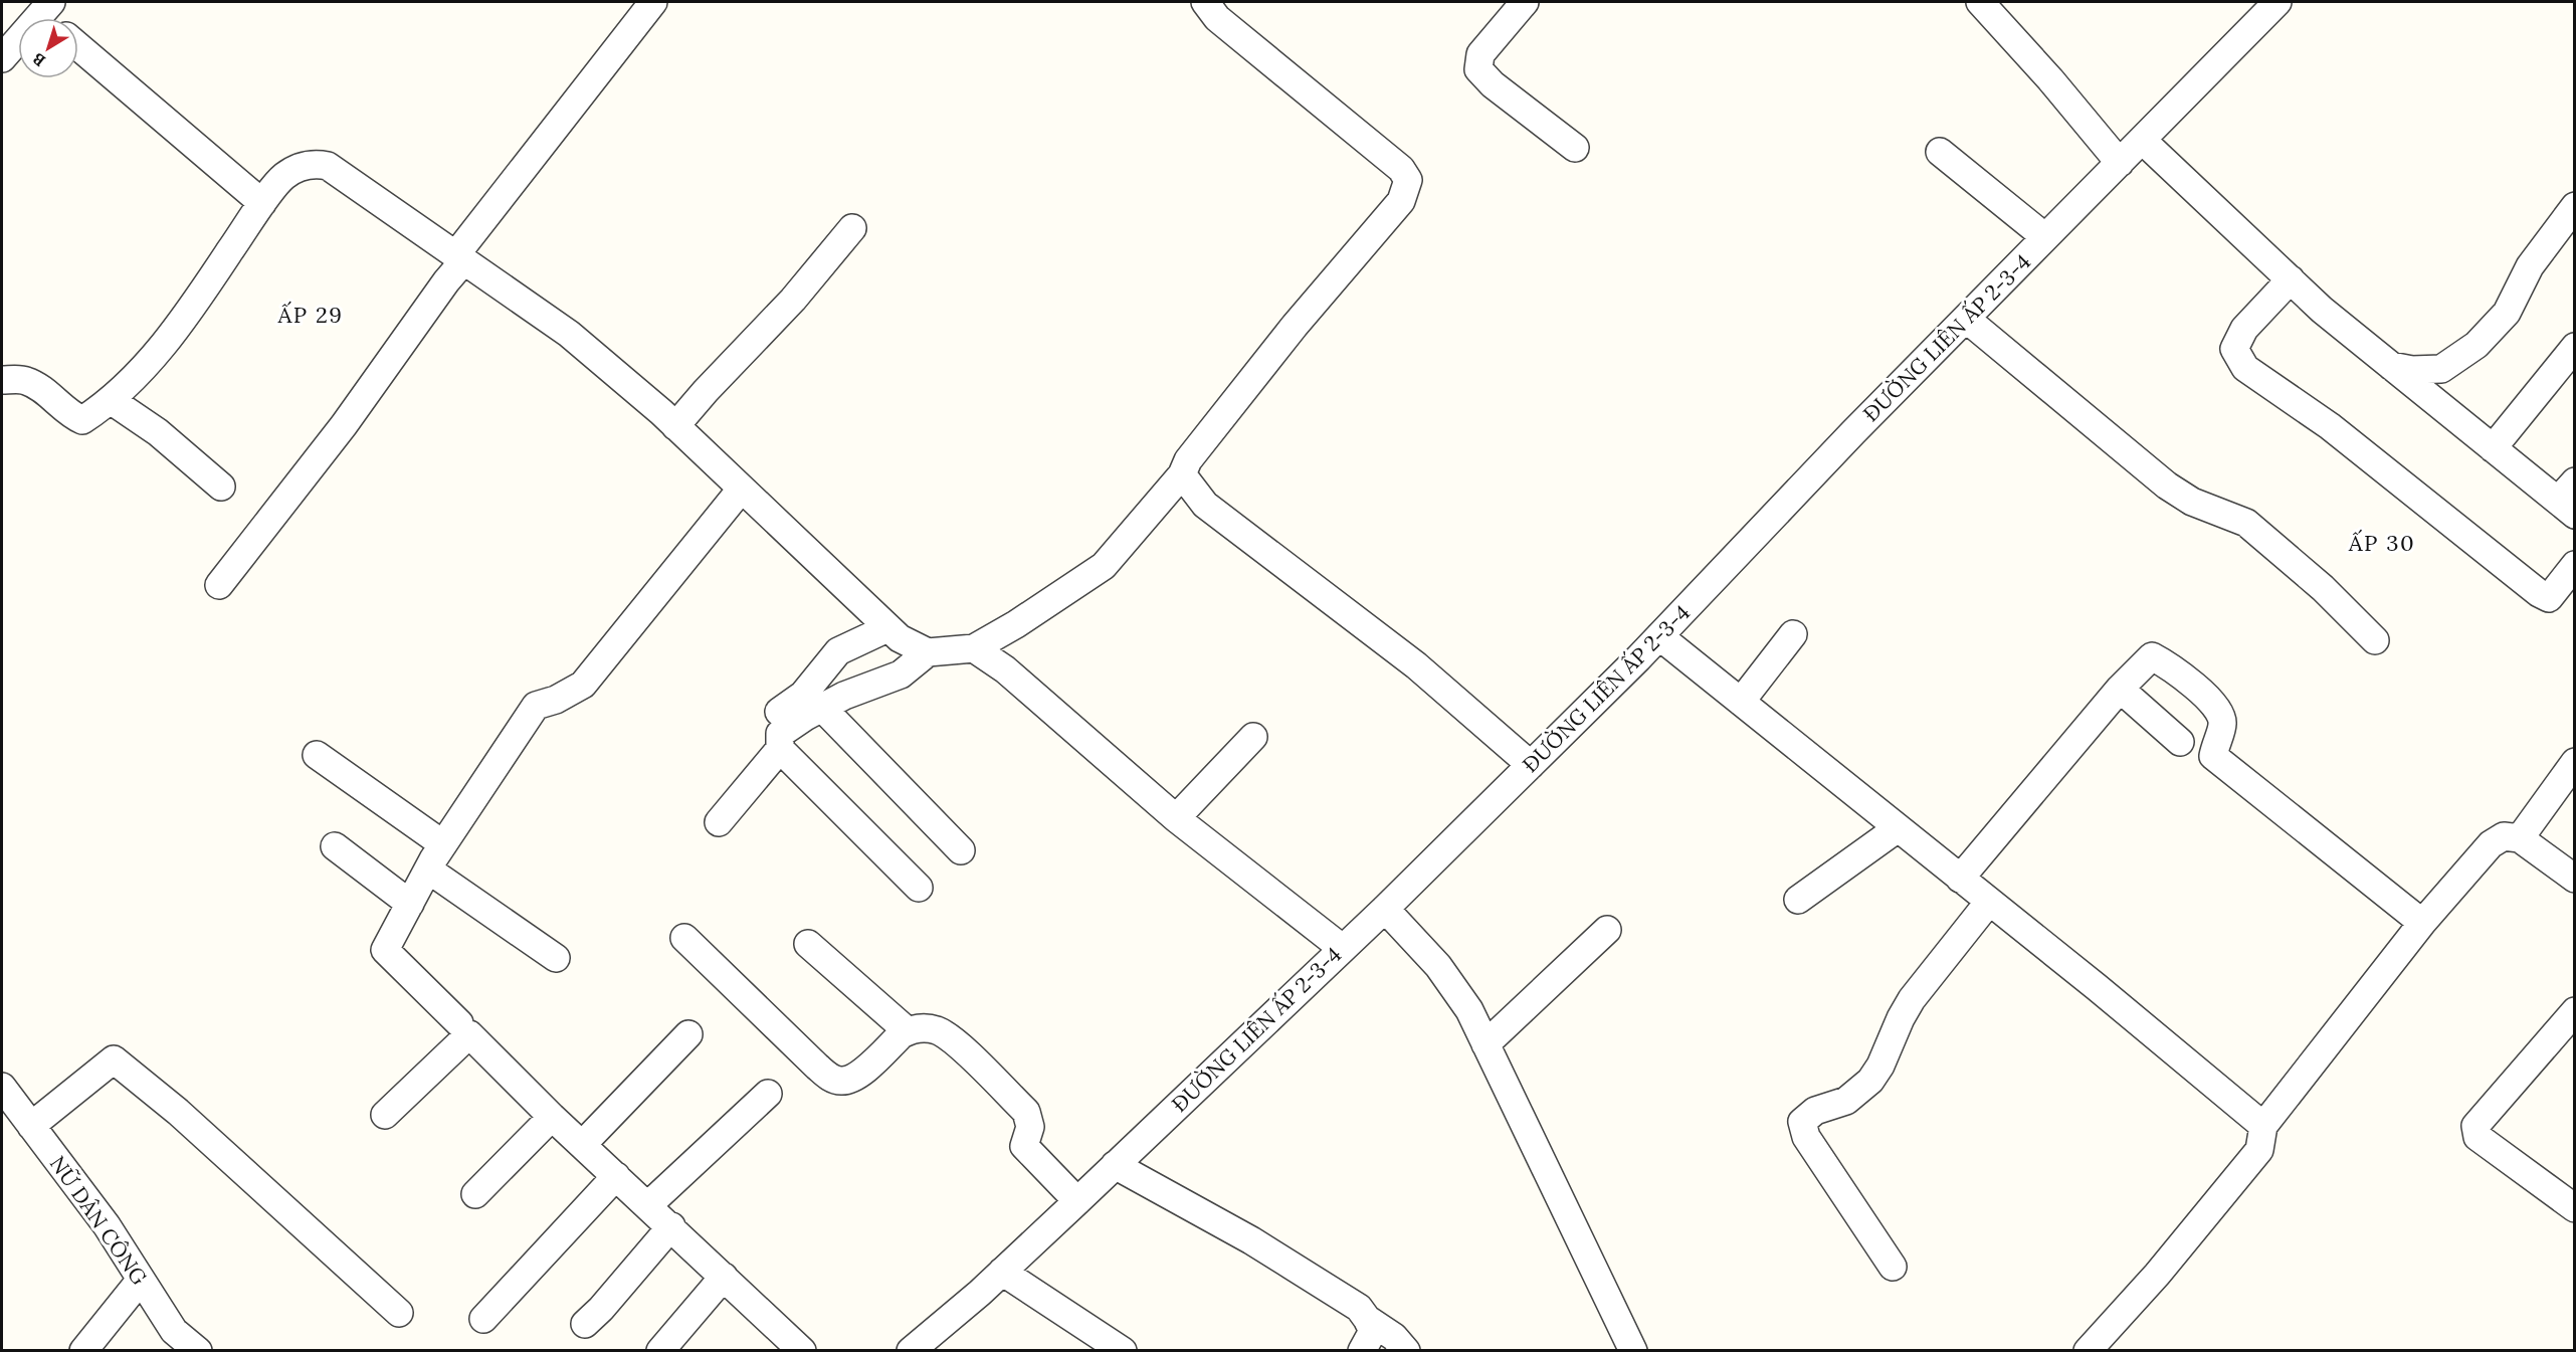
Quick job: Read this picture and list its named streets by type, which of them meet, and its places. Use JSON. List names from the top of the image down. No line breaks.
{"streets":{"street":["ĐƯỜNG LIÊN ẤP 2-3-4","NỮ DÂN CÔNG"]},"districts":["ẤP 29","ẤP 30"],"north":"bottom left"}
